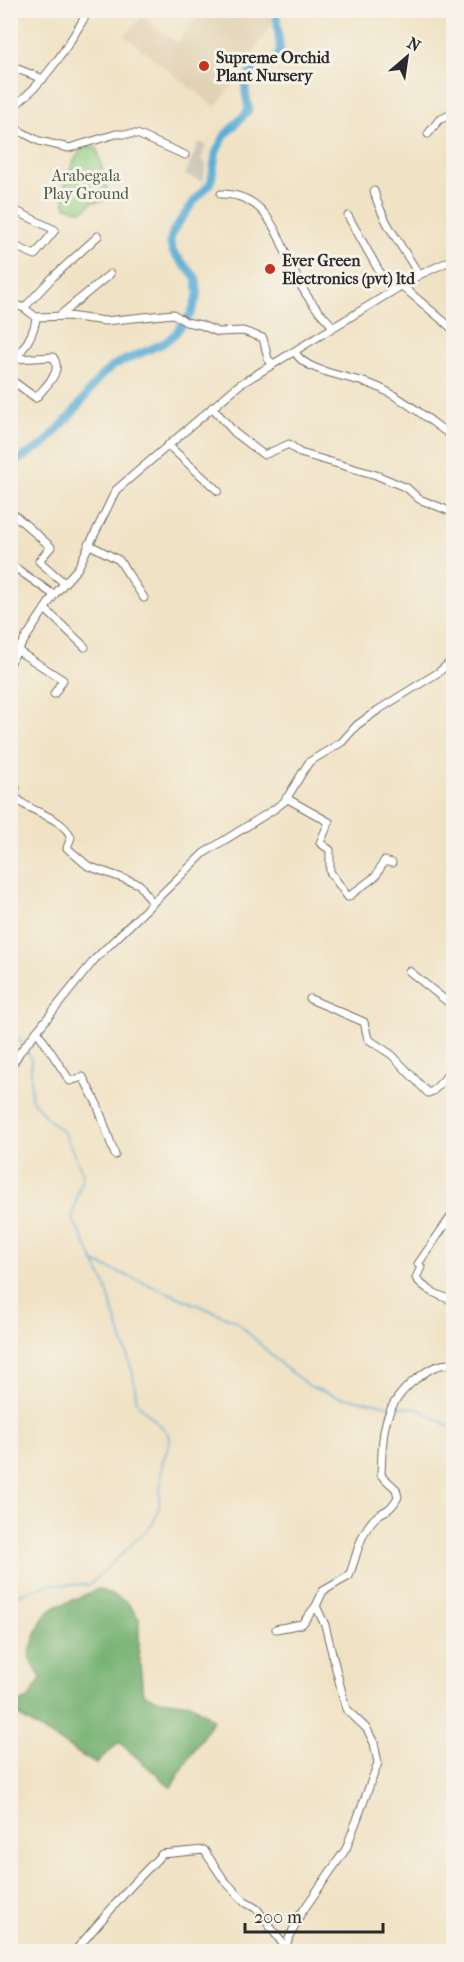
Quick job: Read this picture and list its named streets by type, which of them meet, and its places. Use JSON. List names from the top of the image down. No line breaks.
{"parks":["Arabegala Play Ground"],"places":["Supreme Orchid Plant Nursery","Ever Green Electronics (pvt) ltd"],"scale_bar":"200 m","north":"top right"}
